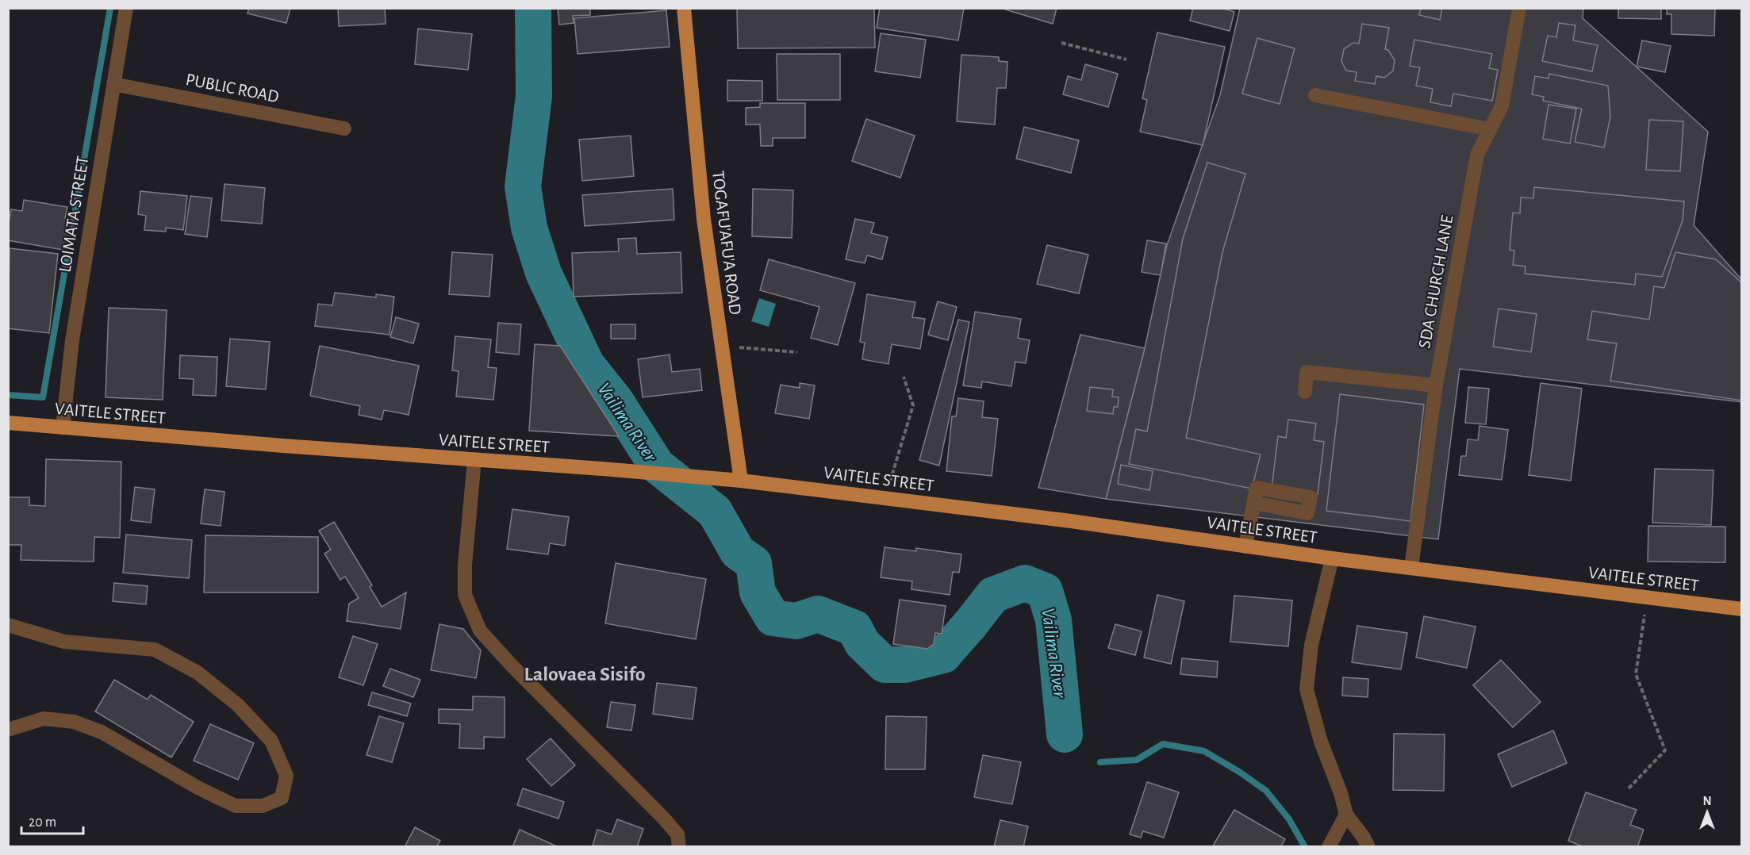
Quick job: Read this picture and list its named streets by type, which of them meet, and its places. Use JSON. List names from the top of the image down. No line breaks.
{"streets":{"main road":["TOGAFU'AFU'A ROAD","VAITELE STREET"],"street":["PUBLIC ROAD","LOIMATA STREET","SDA CHURCH LANE"]},"crossings":[["PUBLIC ROAD","LOIMATA STREET"],["LOIMATA STREET","VAITELE STREET"],["TOGAFU'AFU'A ROAD","VAITELE STREET"],["SDA CHURCH LANE","VAITELE STREET"]],"districts":["Lalovaea Sisifo"],"water":["Vailima River"],"scale_bar":"20 m","north":"top"}
